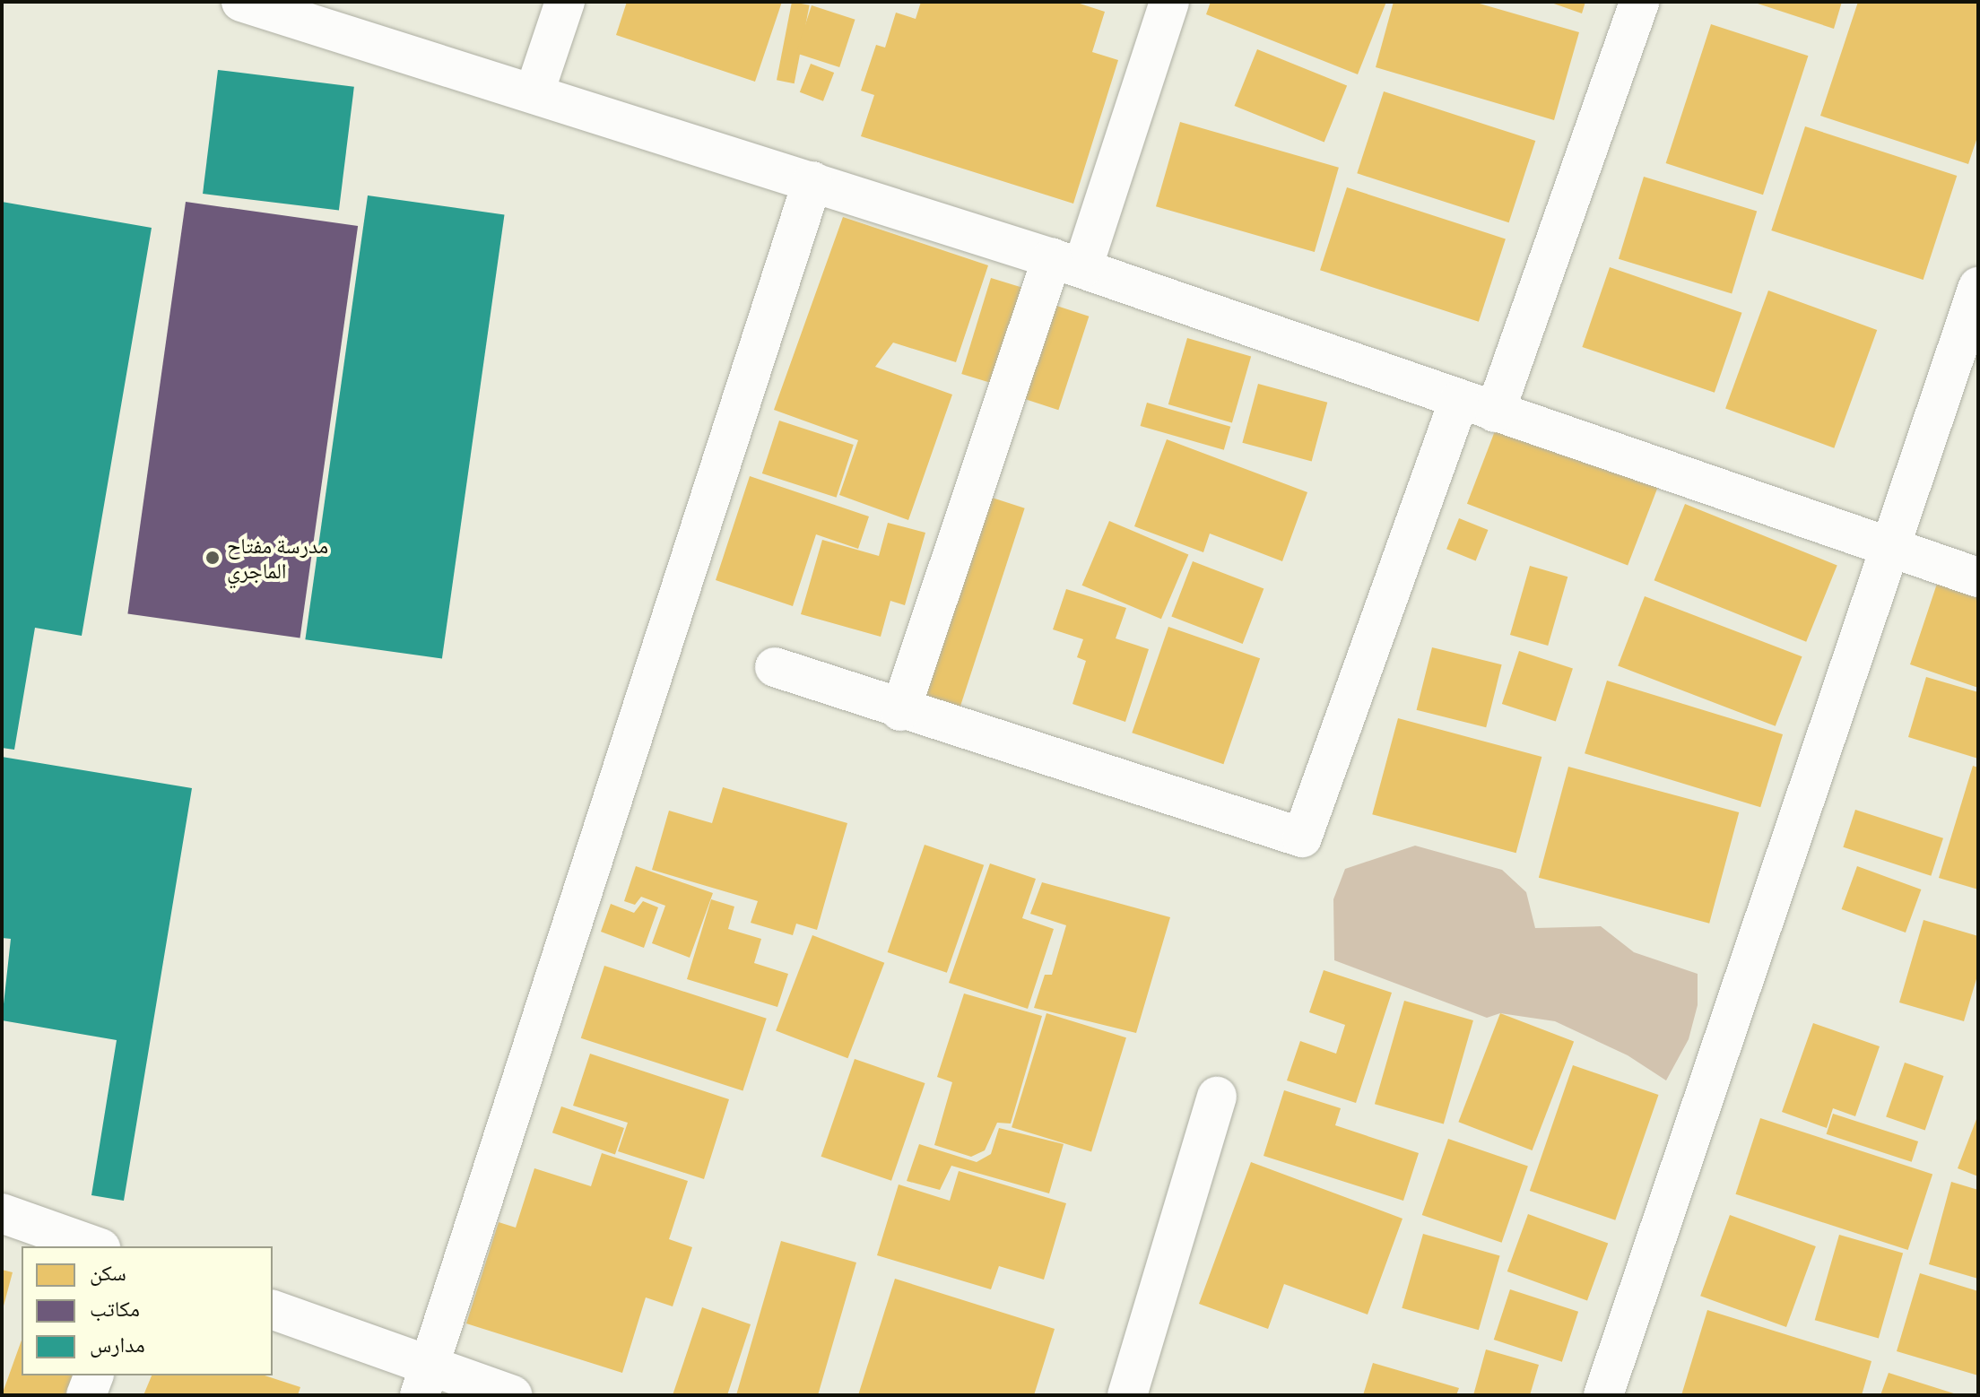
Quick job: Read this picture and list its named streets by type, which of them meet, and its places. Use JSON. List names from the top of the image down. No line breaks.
{"places":["مدرسة مفتاح الماجري"],"legend":["سكن","مكاتب","مدارس"]}
